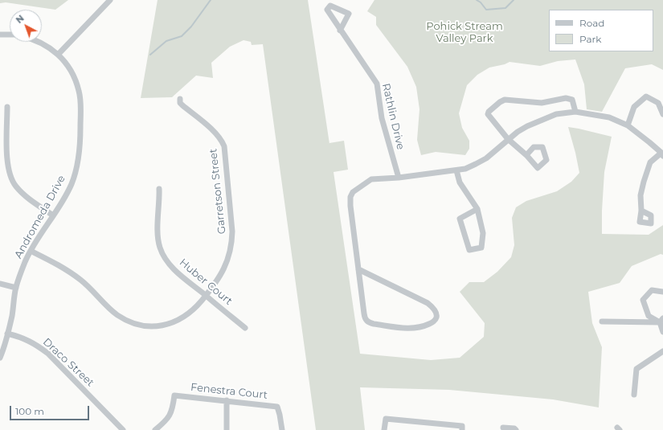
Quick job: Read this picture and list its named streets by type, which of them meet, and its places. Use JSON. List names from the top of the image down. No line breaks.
{"streets":{"street":["Rathlin Drive","Garretson Street","Andromeda Drive","Huber Court","Draco Street","Fenestra Court"]},"crossings":[["Garretson Street","Andromeda Drive"],["Garretson Street","Huber Court"],["Andromeda Drive","Draco Street"]],"parks":["Pohick Stream Valley Park"],"legend":["Road","Park"],"scale_bar":"100 m","north":"top left"}
